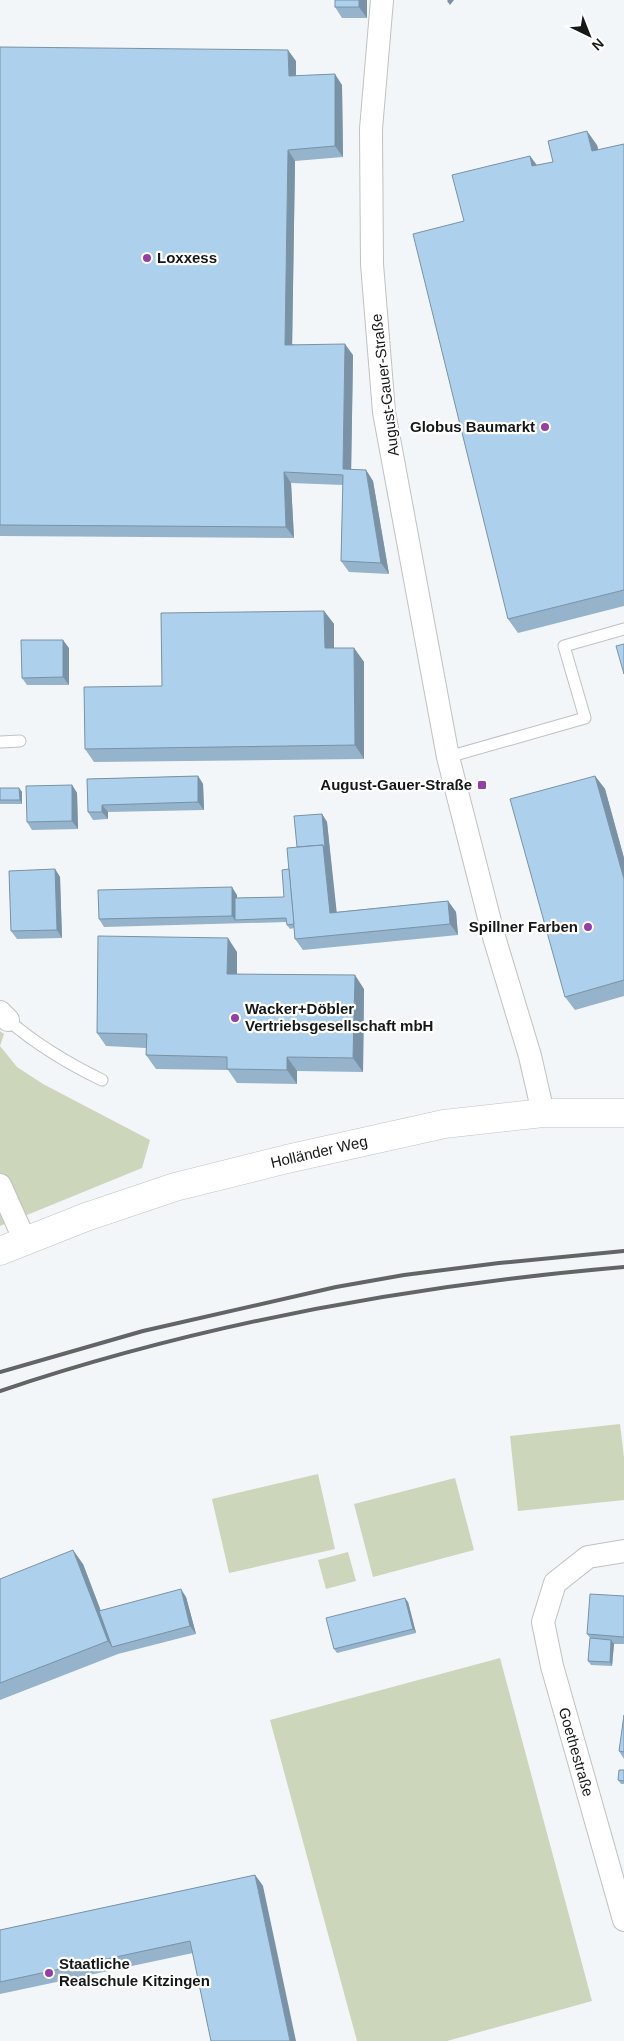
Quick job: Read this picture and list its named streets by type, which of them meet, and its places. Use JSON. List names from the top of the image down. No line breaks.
{"streets":{"main road":["Holländer Weg"],"street":["August-Gauer-Straße","Goethestraße"]},"crossings":[["August-Gauer-Straße","Holländer Weg"]],"places":{"other":["Loxxess","Globus Baumarkt","Spillner Farben","Wacker+Döbler Vertriebsgesellschaft mbH","Staatliche Realschule Kitzingen"],"transit":["August-Gauer-Straße"]},"north":"bottom right"}
